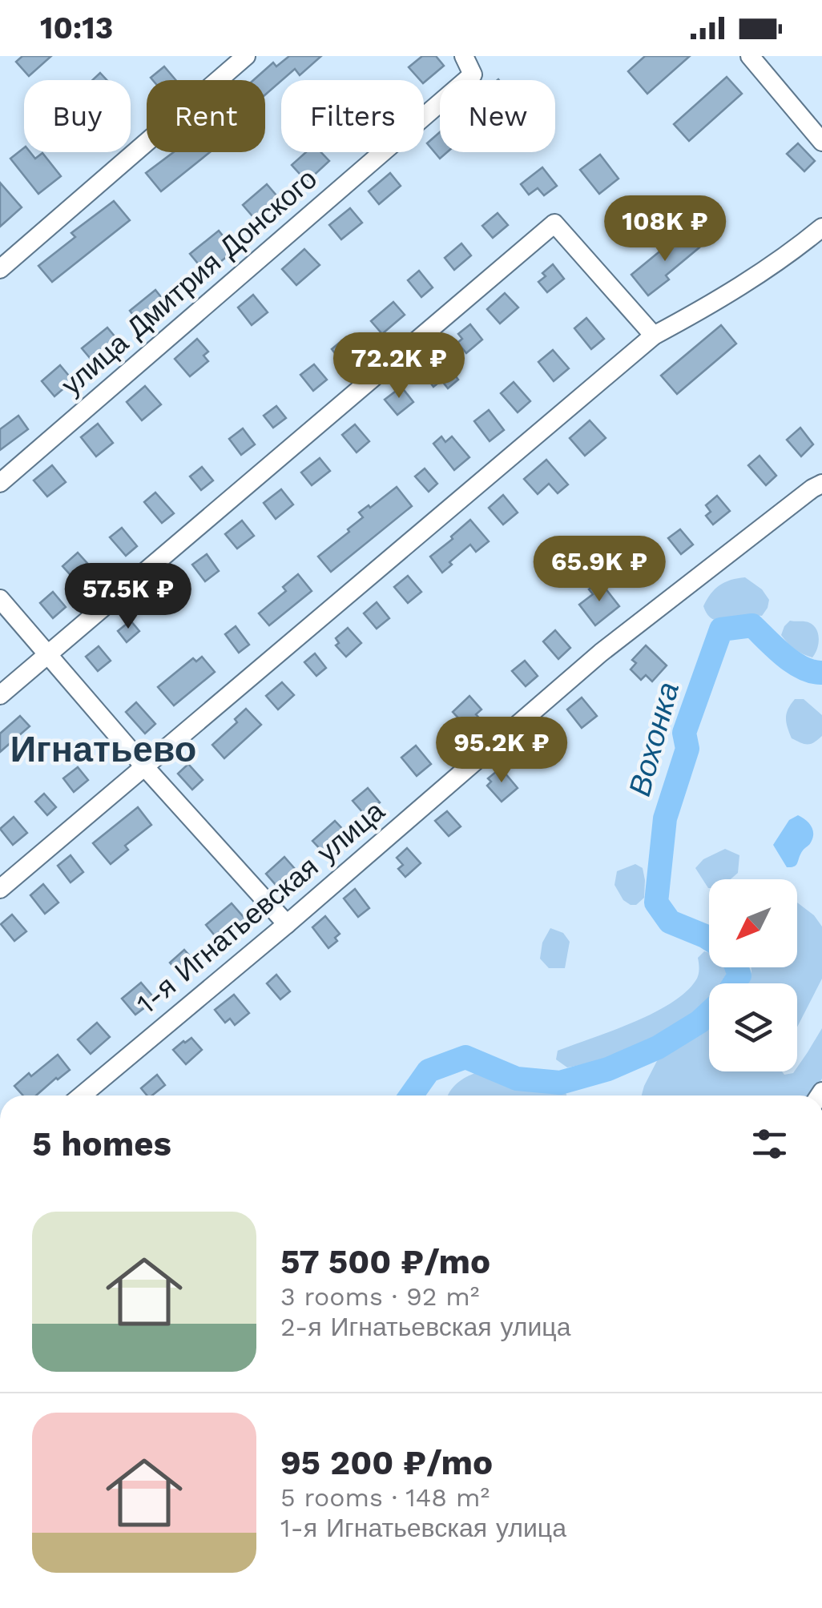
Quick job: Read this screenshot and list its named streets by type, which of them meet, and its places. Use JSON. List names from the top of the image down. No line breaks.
{"streets":{"street":["улица Дмитрия Донского","1-я Игнатьевская улица"]},"districts":["Игнатьево"],"water":["Вохонка"],"north":"bottom left","page":{"status":"10:13","chip":["Buy","Rent","Filters","New"],"price":["108K ₽","72.2K ₽","65.9K ₽","57.5K ₽","95.2K ₽"],"heading":"5 homes","list":[{"name":"57 500 ₽/mo","note":"3 rooms · 92 m² · 2-я Игнатьевская улица"},{"name":"95 200 ₽/mo","note":"5 rooms · 148 m² · 1-я Игнатьевская улица"}]}}
